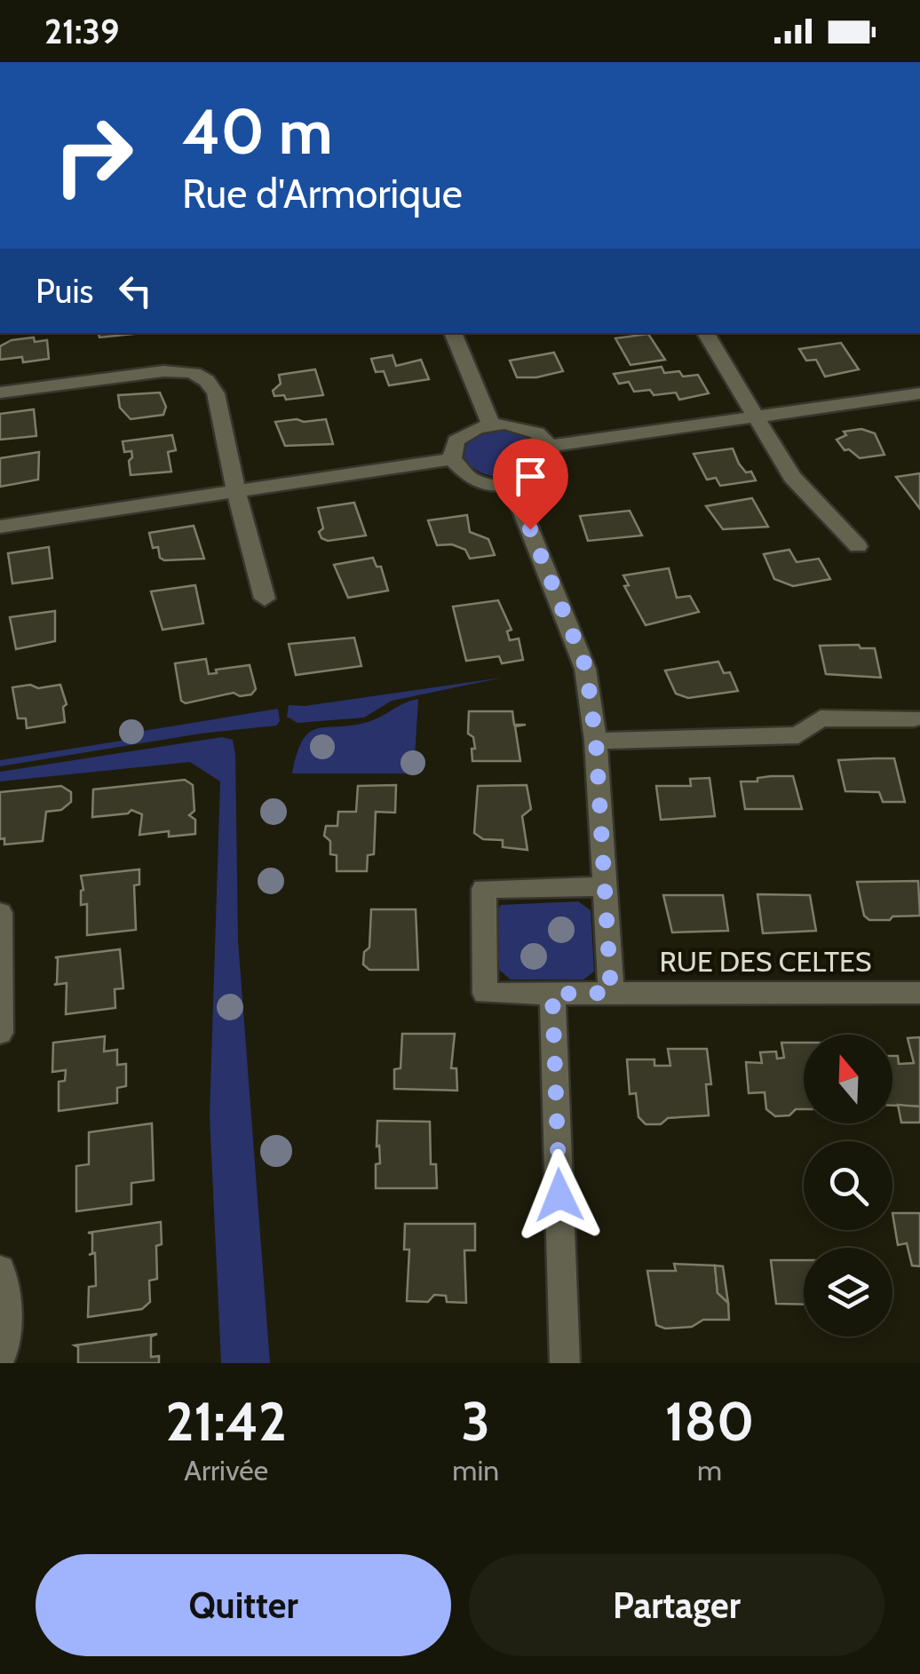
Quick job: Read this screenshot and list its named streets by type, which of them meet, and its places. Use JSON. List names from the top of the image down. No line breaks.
{"streets":{"street":["RUE DES CELTES"]},"north":"top","page":{"status":"21:39","turn":["40 m","Rue d'Armorique"],"then":"Puis","eta":["21:42","Arrivée","3","min","180","m"],"buttons":["Quitter","Partager"]}}
